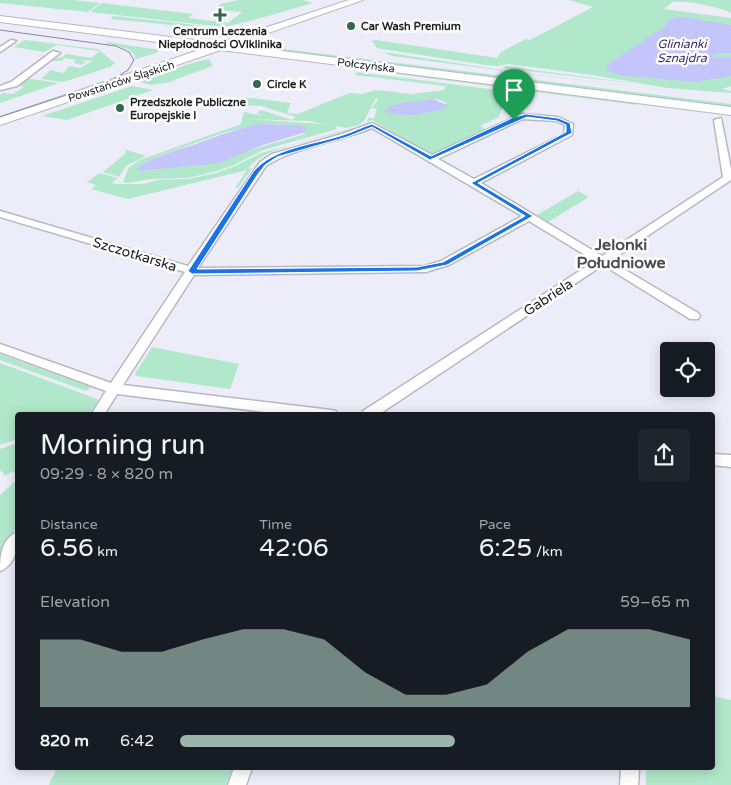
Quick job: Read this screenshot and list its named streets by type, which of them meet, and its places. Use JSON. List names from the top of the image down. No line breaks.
{"streets":{"main road":["Połczyńska","Powstańców Śląskich"],"street":["Szczotkarska","Gabriela"]},"crossings":[["Połczyńska","Powstańców Śląskich"]],"districts":["Jelonki Południowe"],"water":["Glinianki Sznajdra"],"places":{"health":["Centrum Leczenia Niepłodności OVIklinika"],"other":["Car Wash Premium","Circle K","Przedszkole Publiczne Europejskie I"]},"page":{"heading":["Morning run","09:29 · 8 × 820 m"],"stats":[["Distance","6.56 km"],["Time","42:06"],["Pace","6:25 /km"]],"chart":["Elevation","59–65 m"],"list":[{"name":"820 m","note":"6:42"}]}}
